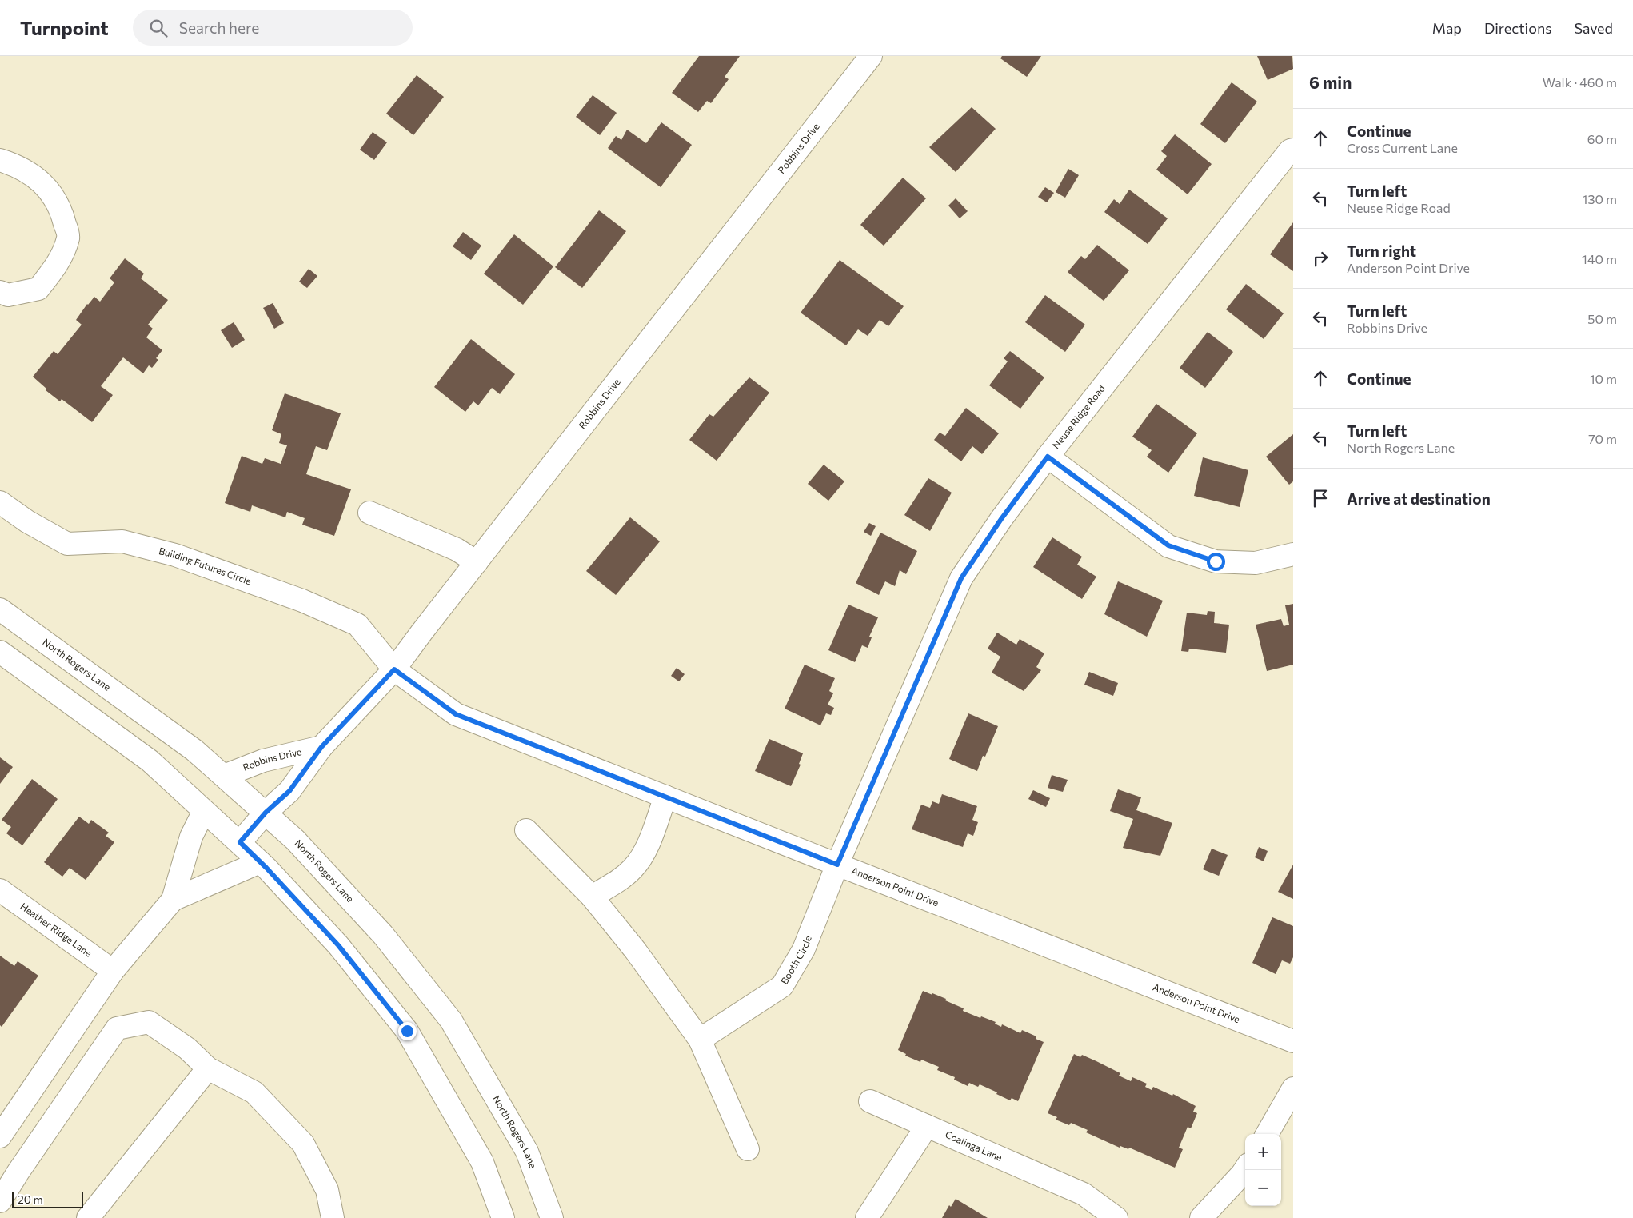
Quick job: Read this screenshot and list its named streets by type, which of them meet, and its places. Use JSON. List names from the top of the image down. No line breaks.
{"streets":{"street":["Robbins Drive","Neuse Ridge Road","Building Futures Circle","North Rogers Lane","Anderson Point Drive","Heather Ridge Lane","Booth Circle","Coalinga Lane"]},"crossings":[["Robbins Drive","Building Futures Circle"],["Robbins Drive","North Rogers Lane"],["Robbins Drive","Anderson Point Drive"],["Neuse Ridge Road","Anderson Point Drive"],["Neuse Ridge Road","Booth Circle"],["Building Futures Circle","Anderson Point Drive"],["Anderson Point Drive","Booth Circle"]],"scale_bar":"20 m","page":{"header":"Turnpoint","search":"Search here","nav":["Map","Directions","Saved"],"heading":["6 min","Walk · 460 m"],"list":[["Continue","Cross Current Lane","60 m"],["Turn left","Neuse Ridge Road","130 m"],["Turn right","Anderson Point Drive","140 m"],["Turn left","Robbins Drive","50 m"],["Continue","10 m"],["Turn left","North Rogers Lane","70 m"],"Arrive at destination"],"map_buttons":["+","−"],"scale":"20 m"}}
